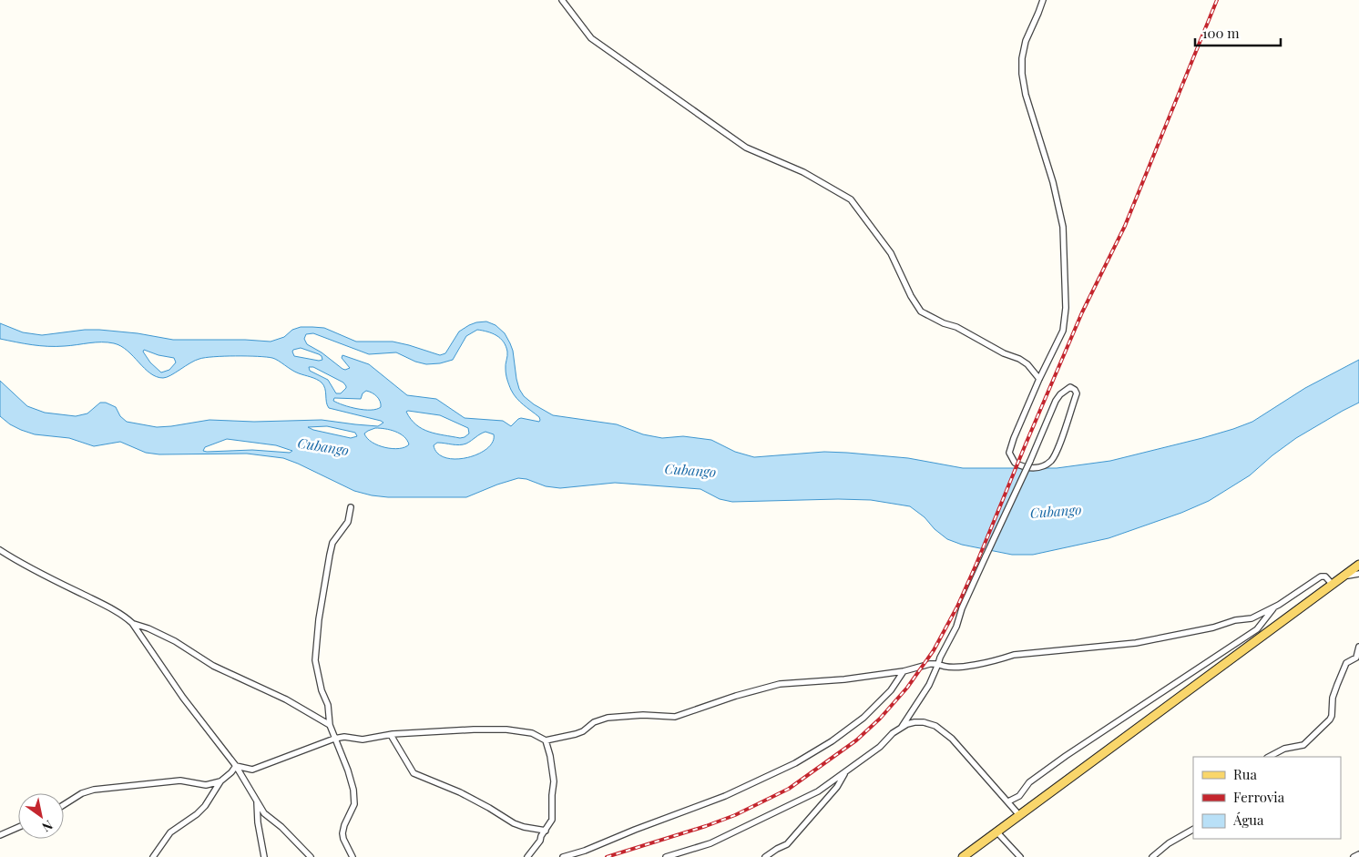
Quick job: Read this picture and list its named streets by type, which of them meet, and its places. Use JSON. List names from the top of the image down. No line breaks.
{"water":["Cubango"],"legend":["Rua","Ferrovia","Água"],"scale_bar":"100 m","north":"bottom right"}
